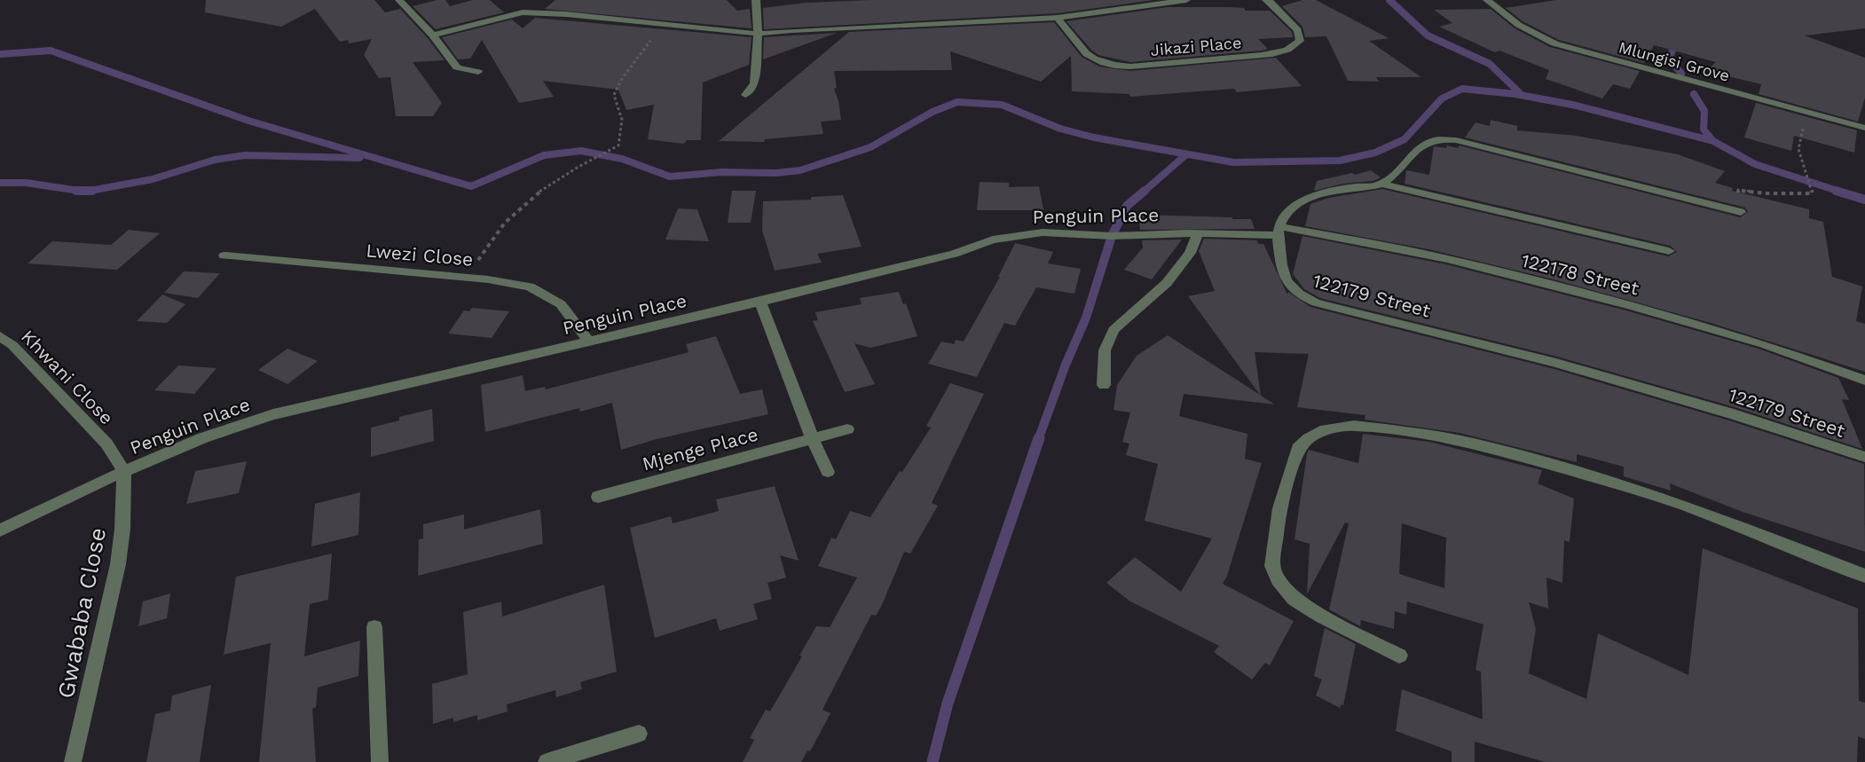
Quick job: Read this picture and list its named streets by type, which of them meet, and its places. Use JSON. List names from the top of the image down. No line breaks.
{"streets":{"street":["Jikazi Place","Mlungisi Grove","Penguin Place","Lwezi Close","122178 Street","122179 Street","Khwani Close","Mjenge Place","Gwababa Close"]},"crossings":[["Penguin Place","Lwezi Close"],["Penguin Place","122178 Street"],["Penguin Place","122179 Street"],["Penguin Place","Khwani Close"],["Penguin Place","Gwababa Close"],["122178 Street","122179 Street"],["Khwani Close","Gwababa Close"]]}
